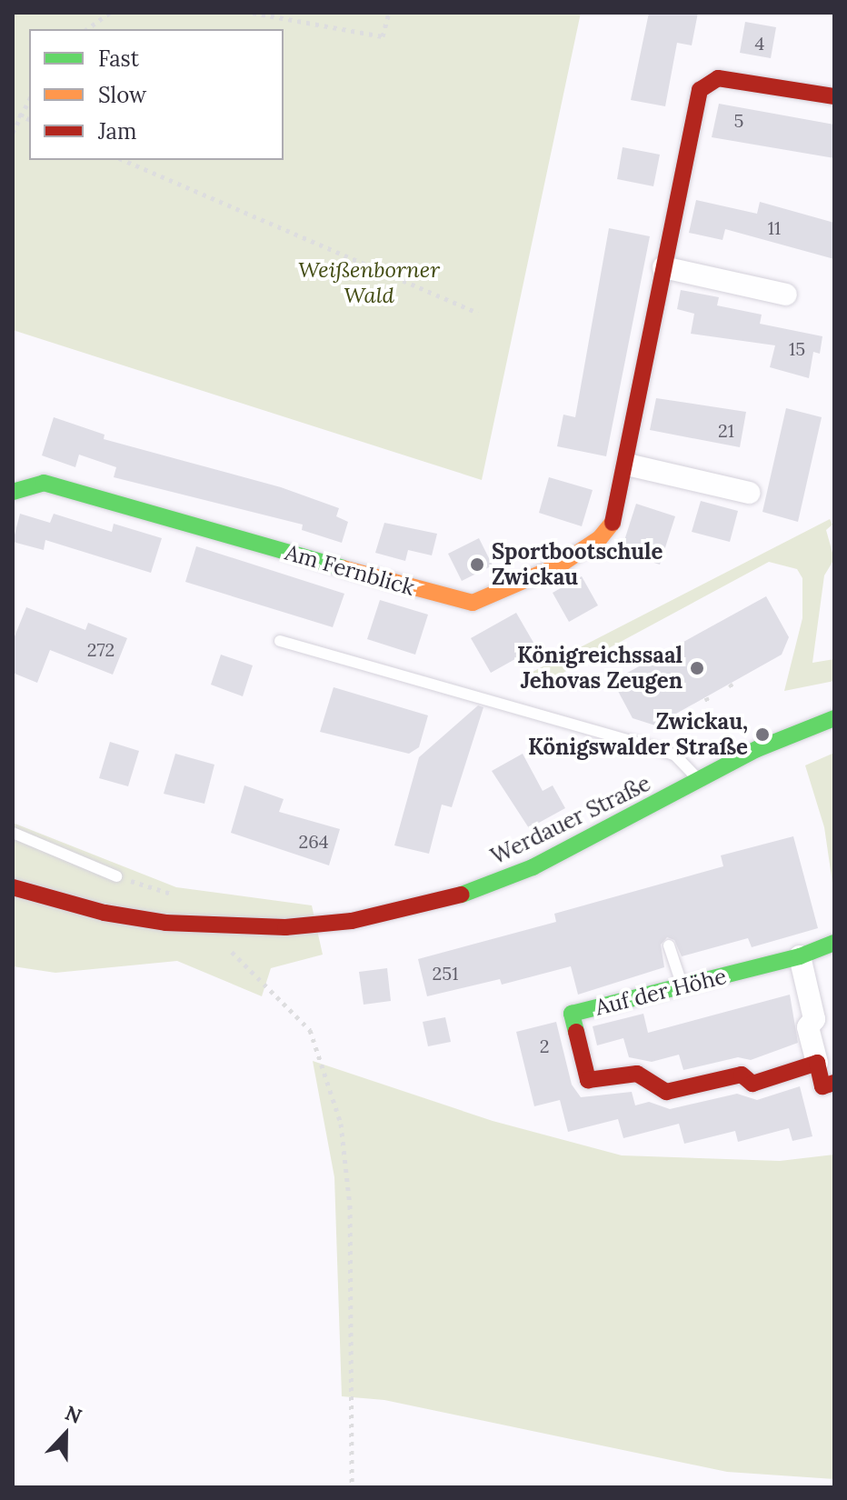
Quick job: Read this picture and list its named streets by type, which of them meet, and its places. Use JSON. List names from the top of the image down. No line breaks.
{"streets":{"street":["Am Fernblick","Werdauer Straße","Auf der Höhe"]},"parks":["Weißenborner Wald"],"places":["Sportbootschule Zwickau","Königreichssaal Jehovas Zeugen","Zwickau, Königswalder Straße"],"house_numbers":["4","5","11","15","21","272","264","251","2"],"legend":["Fast","Slow","Jam"],"north":"top"}
